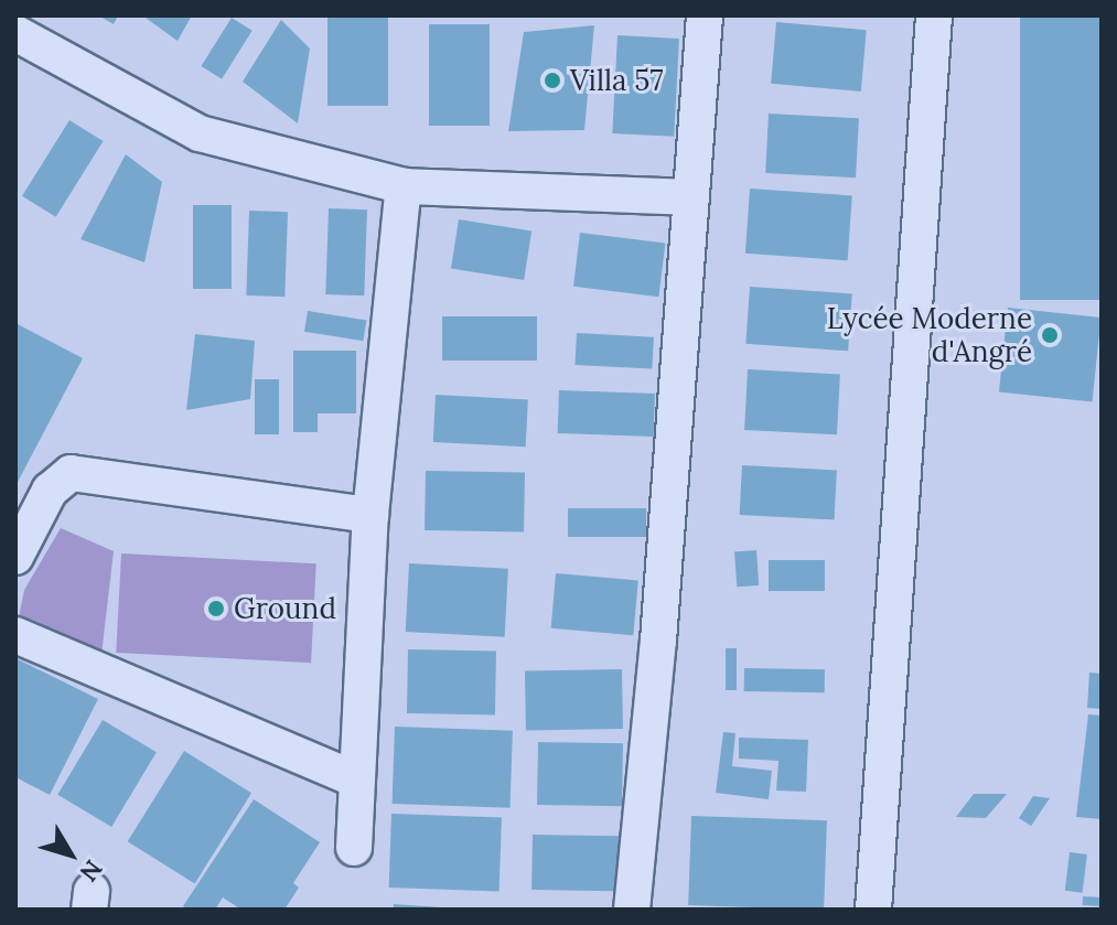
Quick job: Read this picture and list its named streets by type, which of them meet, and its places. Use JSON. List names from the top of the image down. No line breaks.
{"places":["Villa 57","Lycée Moderne d'Angré","Ground"],"north":"bottom right"}
